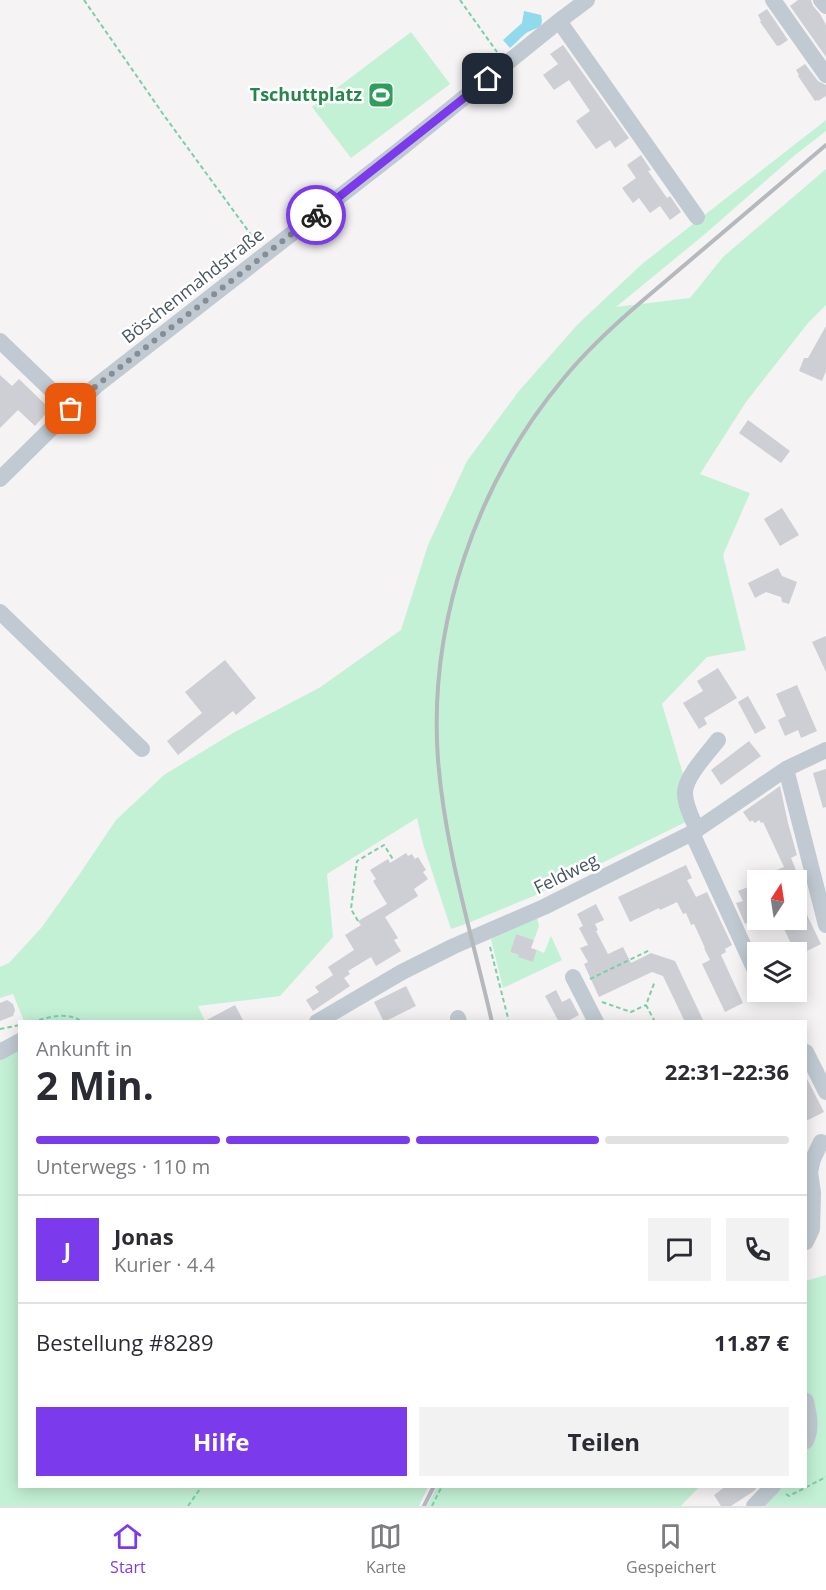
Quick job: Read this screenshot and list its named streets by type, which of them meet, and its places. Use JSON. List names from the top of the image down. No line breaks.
{"streets":{"street":["Böschenmahdstraße","Feldweg"]},"places":{"sports":["Tschuttplatz"]},"north":"top","page":{"heading":["2 Min.","Ankunft in","22:31–22:36"],"panel":["Jonas","Kurier · 4.4","Bestellung #8289","11.87 €"],"bar":"Unterwegs · 110 m","round":"J","buttons":["Hilfe","Teilen"],"tabs":["Start","Karte","Gespeichert"]}}
